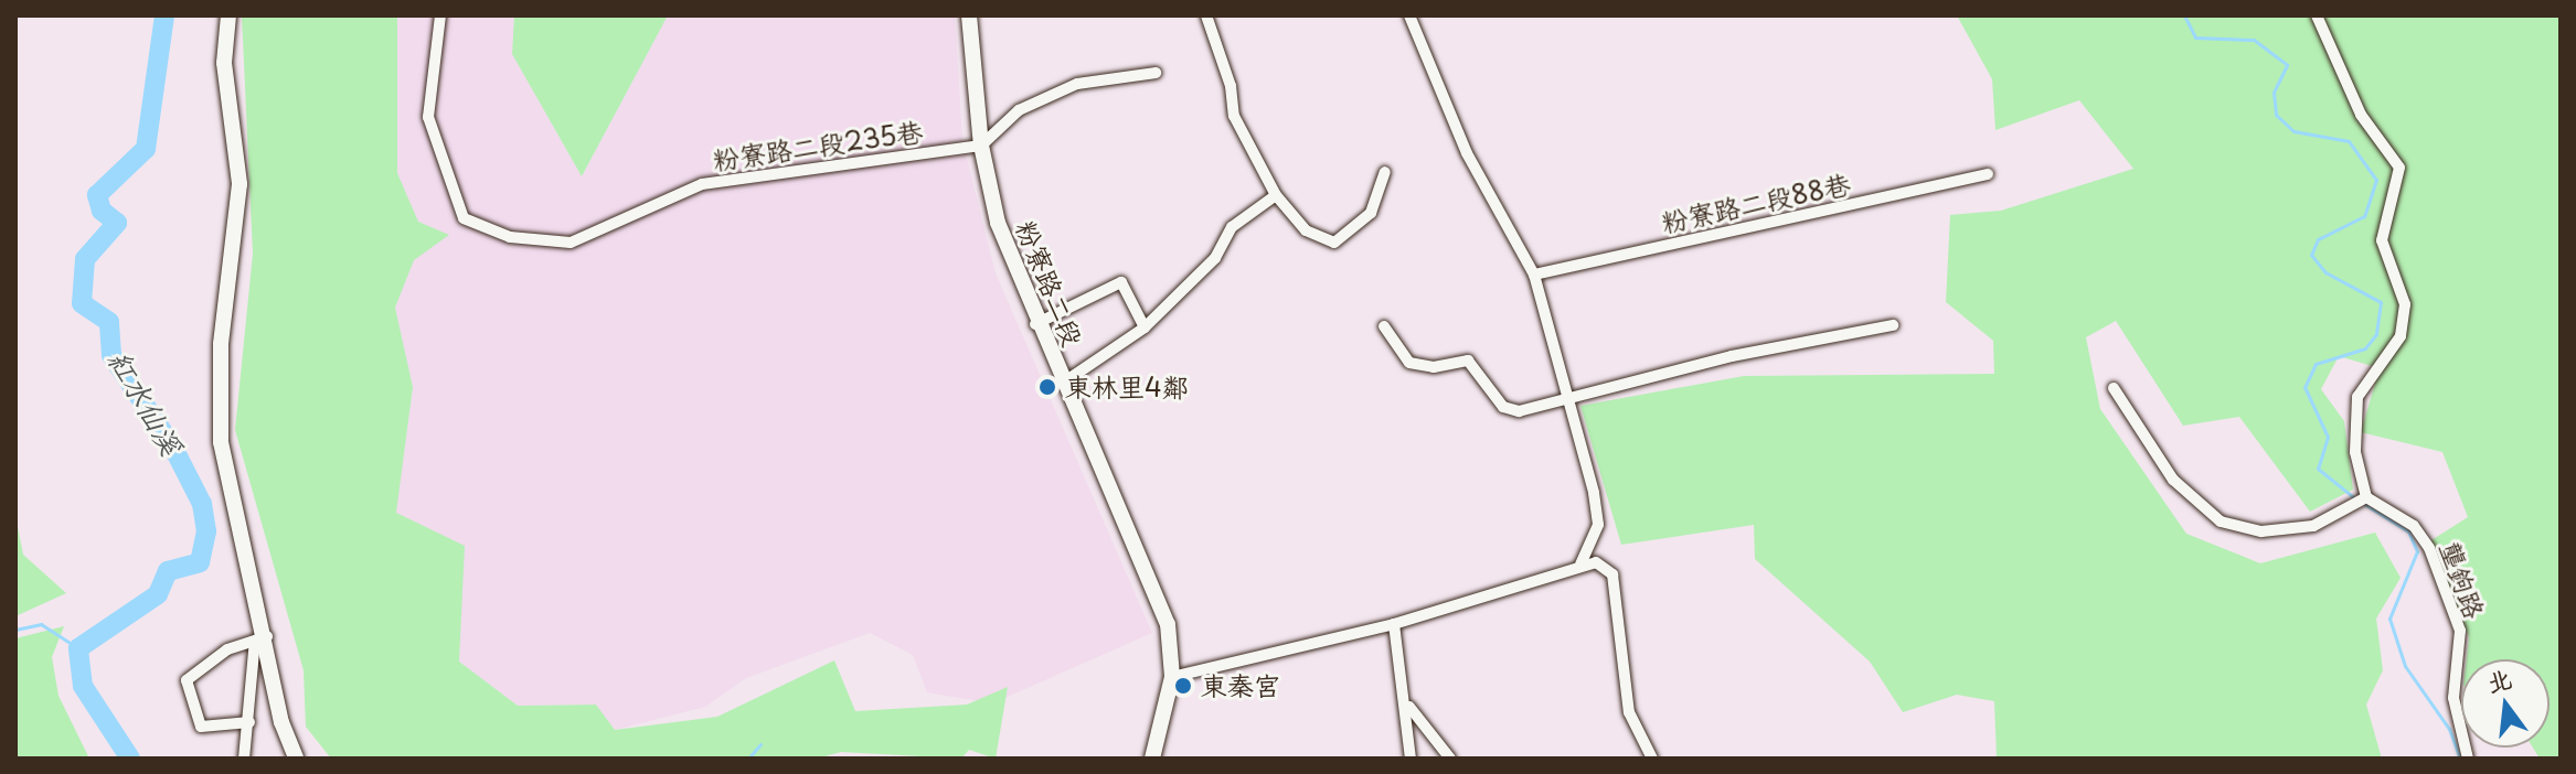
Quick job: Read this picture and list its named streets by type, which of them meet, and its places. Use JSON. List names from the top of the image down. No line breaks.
{"streets":{"main road":["粉寮路二段"],"street":["粉寮路二段235巷","粉寮路二段88巷","壟鉤路"]},"crossings":[["粉寮路二段235巷","粉寮路二段"]],"water":["紅水仙溪"],"places":["東林里4鄰","東秦宮"],"north":"top"}
